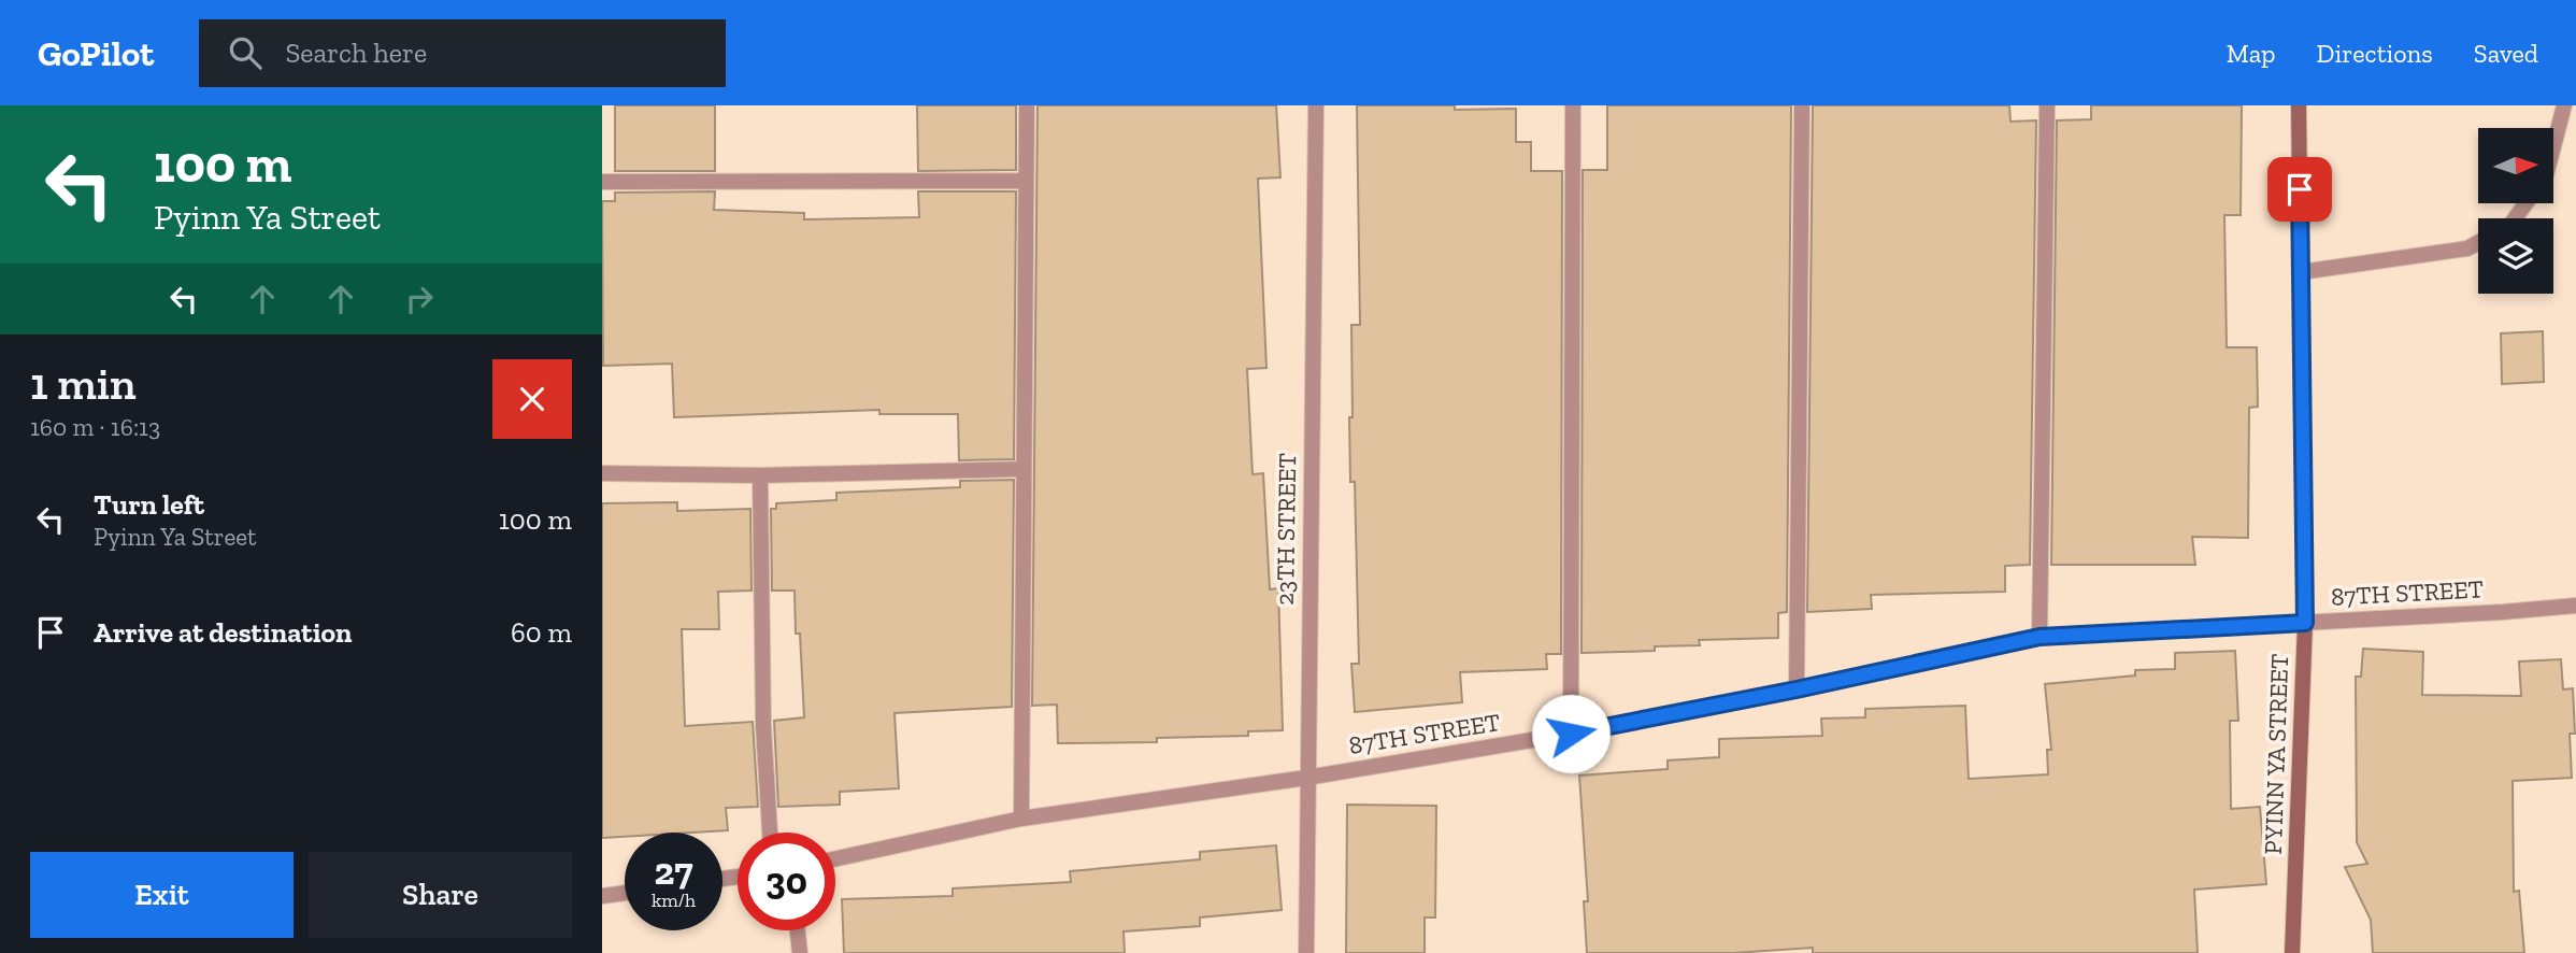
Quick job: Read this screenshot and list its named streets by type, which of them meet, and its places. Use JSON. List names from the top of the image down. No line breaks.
{"streets":{"main road":["PYINN YA STREET"],"street":["23TH STREET","87TH STREET"]},"crossings":[["23TH STREET","87TH STREET"],["87TH STREET","PYINN YA STREET"]],"north":"right","page":{"header":"GoPilot","search":"Search here","nav":["Map","Directions","Saved"],"turn":["100 m","Pyinn Ya Street"],"heading":["1 min","160 m · 16:13"],"list":[{"name":"Turn left","note":"Pyinn Ya Street","value":"100 m"},{"name":"Arrive at destination","value":"60 m"}],"speed":"27 km/h","limit":"30","buttons":["Exit","Share"]}}
